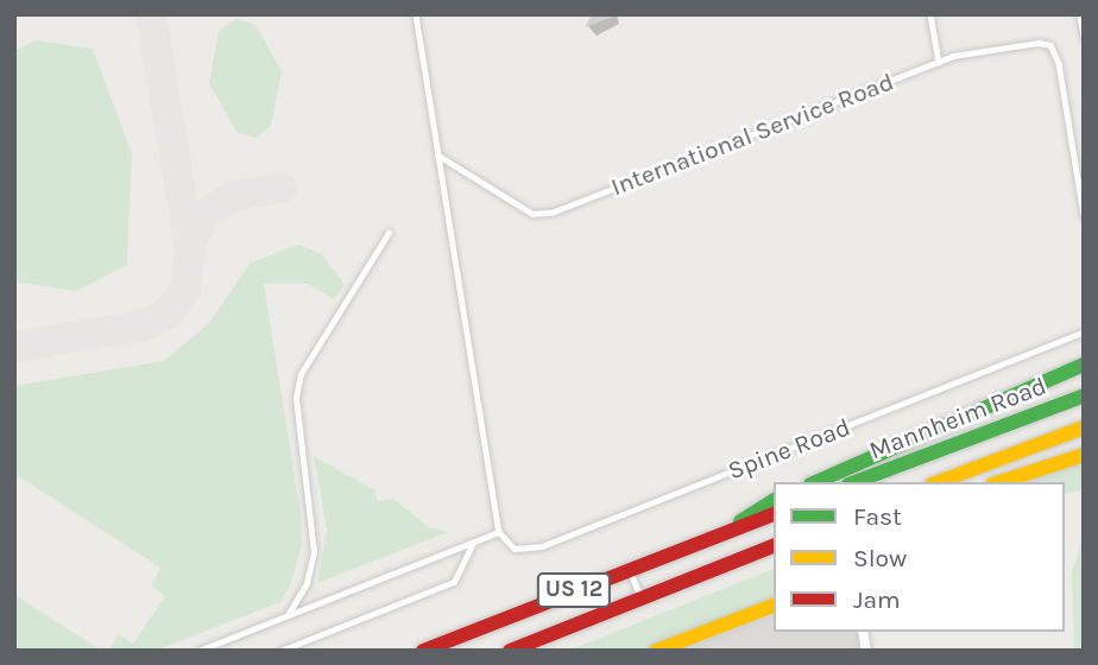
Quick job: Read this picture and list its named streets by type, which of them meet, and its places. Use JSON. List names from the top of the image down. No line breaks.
{"streets":{"main road":["Mannheim Road","US 12"],"lane":["International Service Road","Spine Road"]},"legend":["Fast","Slow","Jam"]}
